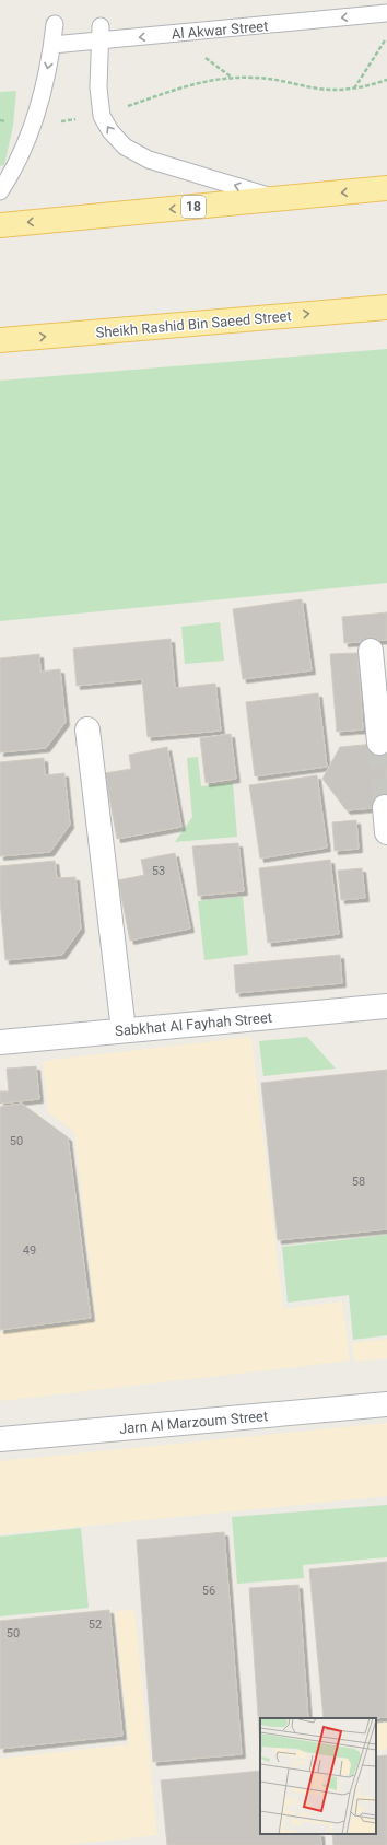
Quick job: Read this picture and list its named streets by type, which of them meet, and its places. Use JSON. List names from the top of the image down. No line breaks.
{"streets":{"main road":["18","Sheikh Rashid Bin Saeed Street"],"street":["Sabkhat Al Fayhah Street","Jarn Al Marzoum Street"],"lane":["Al Akwar Street"]},"one_way":["Al Akwar Street"],"house_numbers":["53","50","58","49","56","52","50"]}
